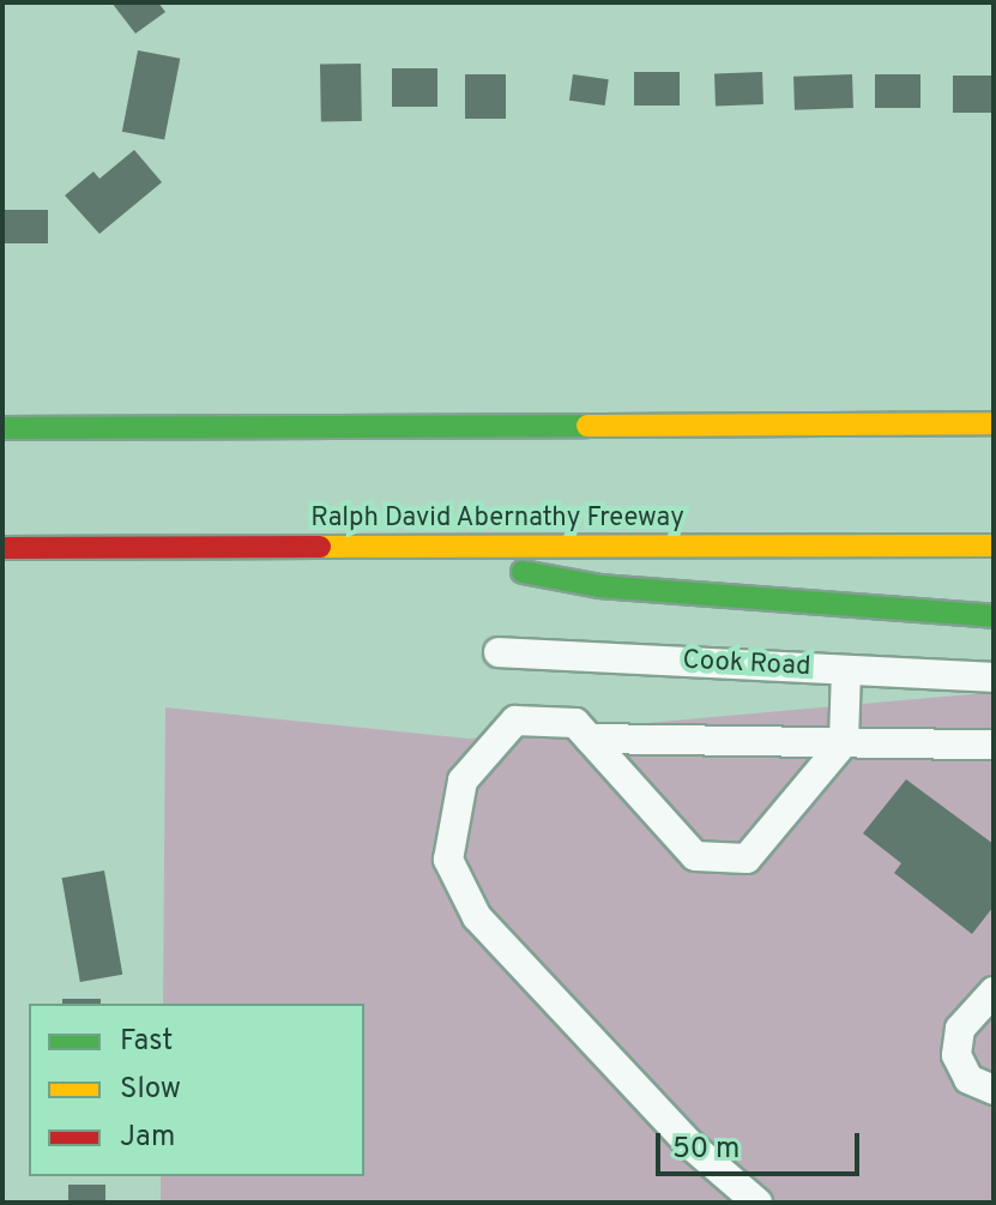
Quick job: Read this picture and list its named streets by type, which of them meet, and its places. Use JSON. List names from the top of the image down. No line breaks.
{"streets":{"highway":["Ralph David Abernathy Freeway"],"street":["Cook Road"]},"legend":["Fast","Slow","Jam"],"scale_bar":"50 m"}
